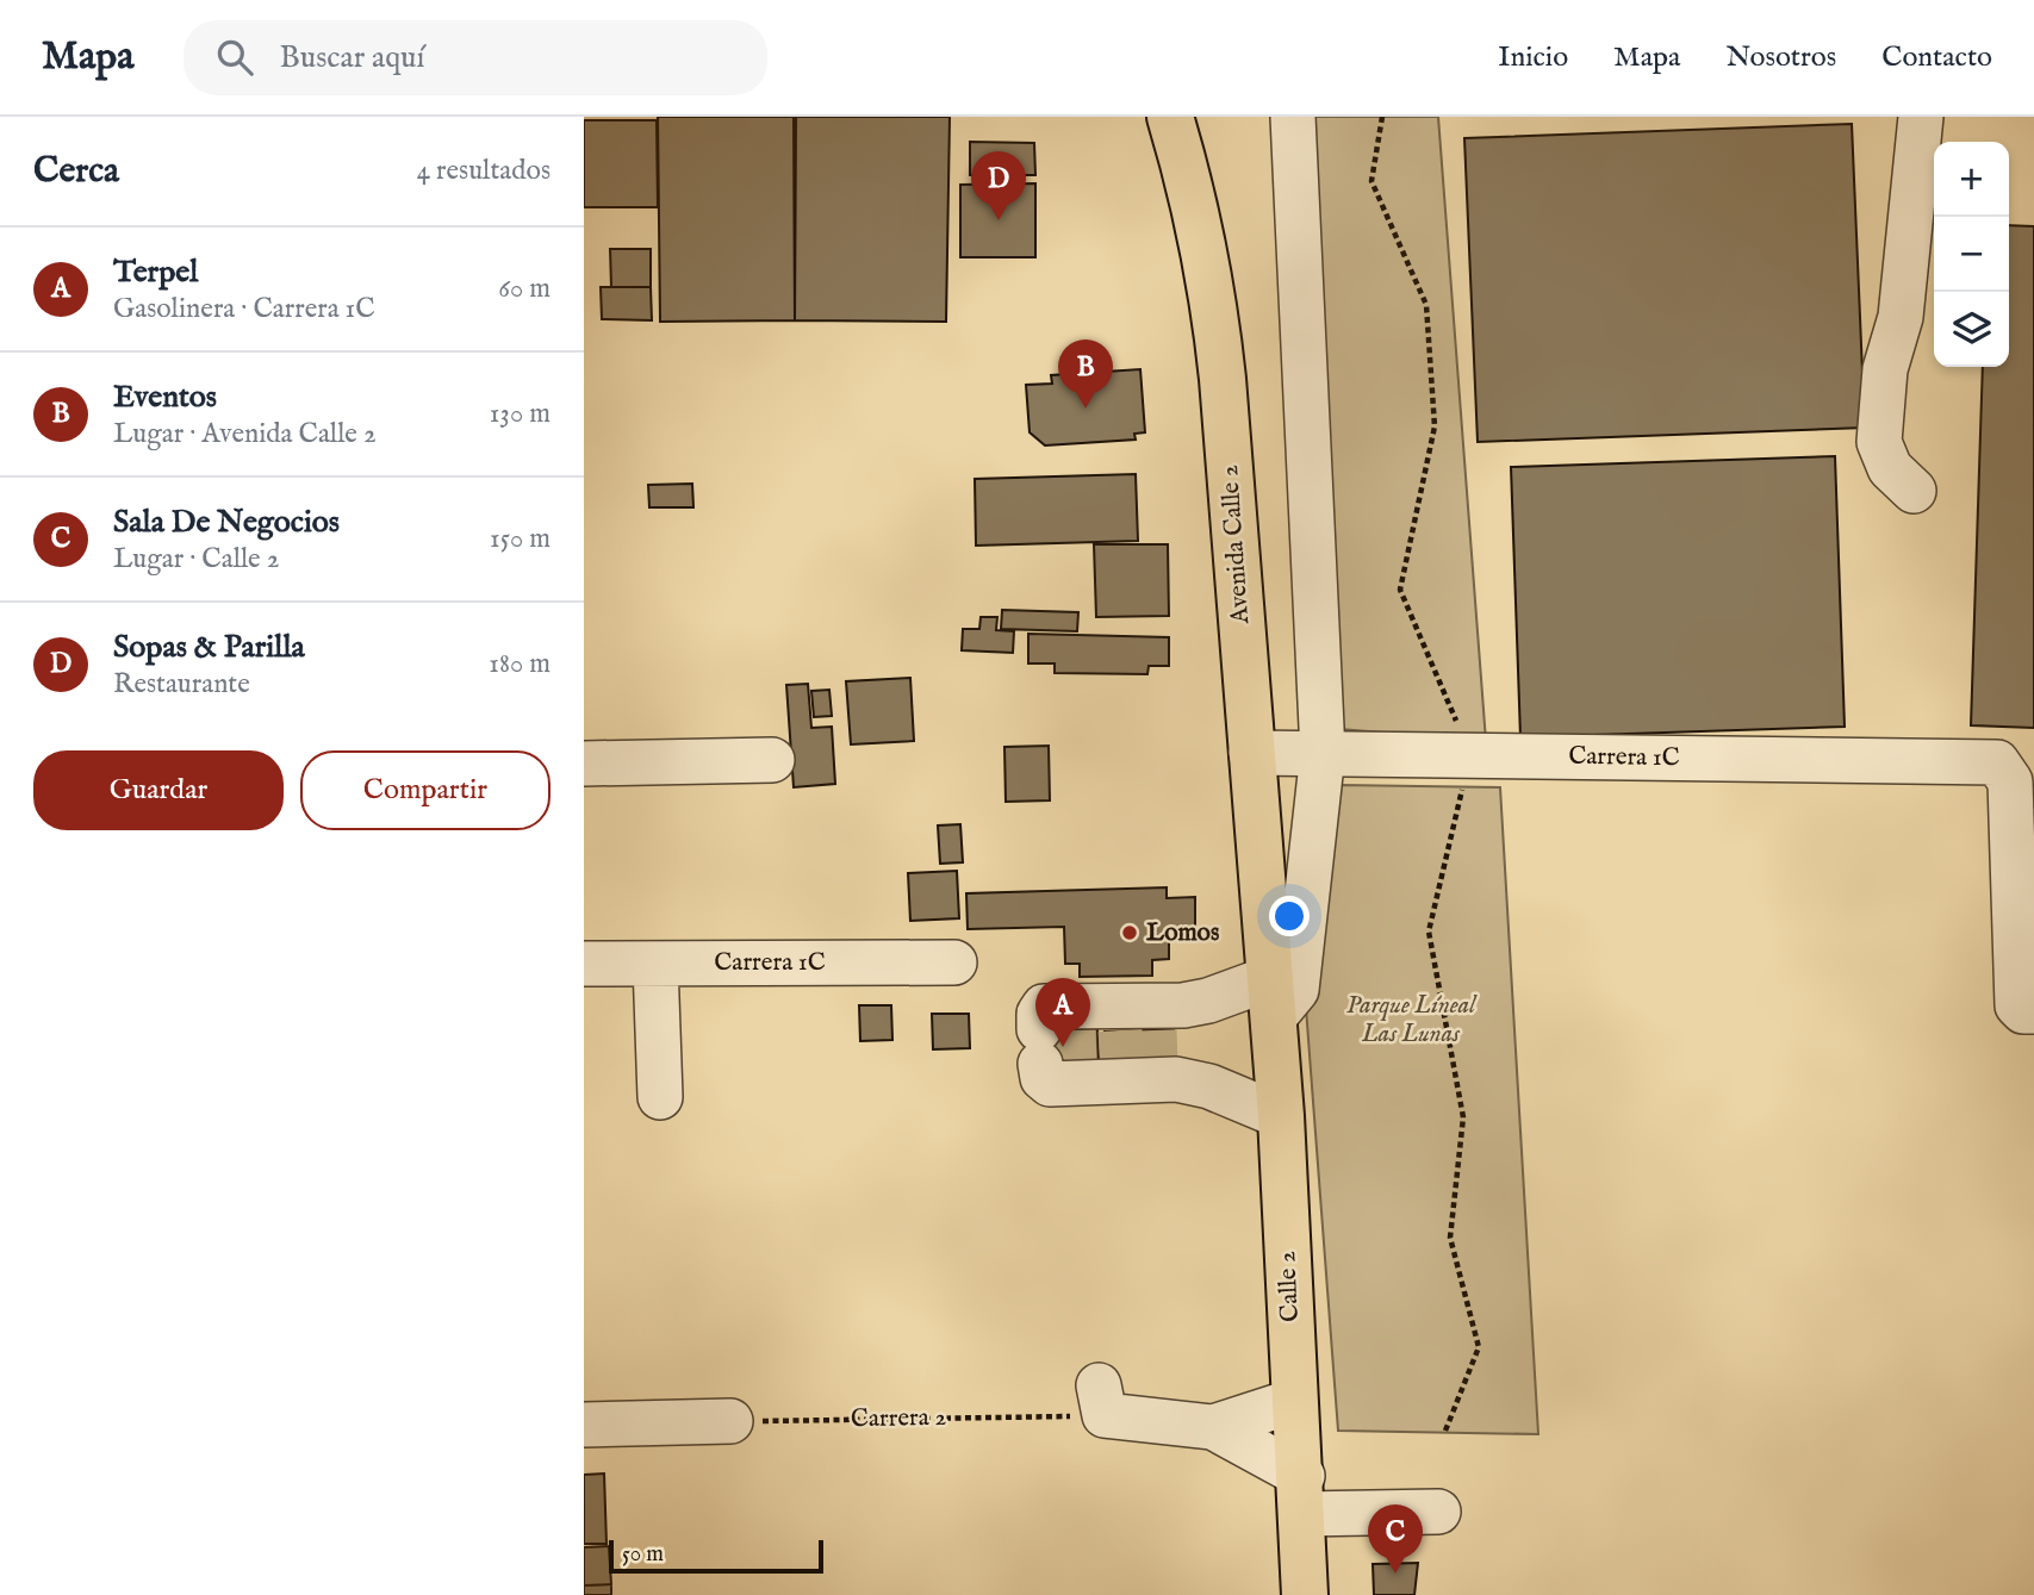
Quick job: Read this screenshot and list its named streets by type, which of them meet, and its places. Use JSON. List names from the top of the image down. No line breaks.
{"streets":{"main road":["Avenida Calle 2","Calle 2"],"street":["Carrera 1C"],"path":["Carrera 2"]},"crossings":[["Avenida Calle 2","Carrera 1C"],["Avenida Calle 2","Calle 2"]],"parks":["Parque Líneal Las Lunas"],"places":["Lomos"],"scale_bar":"50 m","page":{"header":"Mapa","search":"Buscar aquí","nav":["Inicio","Mapa","Nosotros","Contacto"],"heading":["Cerca","4 resultados"],"map_buttons":["+","−"],"pins":["D","B","A","C"],"list":[{"mark":"A","name":"Terpel","note":"Gasolinera · Carrera 1C","value":"60 m"},{"mark":"B","name":"Eventos","note":"Lugar · Avenida Calle 2","value":"130 m"},{"mark":"C","name":"Sala De Negocios","note":"Lugar · Calle 2","value":"150 m"},{"mark":"D","name":"Sopas & Parilla","note":"Restaurante","value":"180 m"}],"buttons":["Guardar","Compartir"],"scale":"50 m"}}
